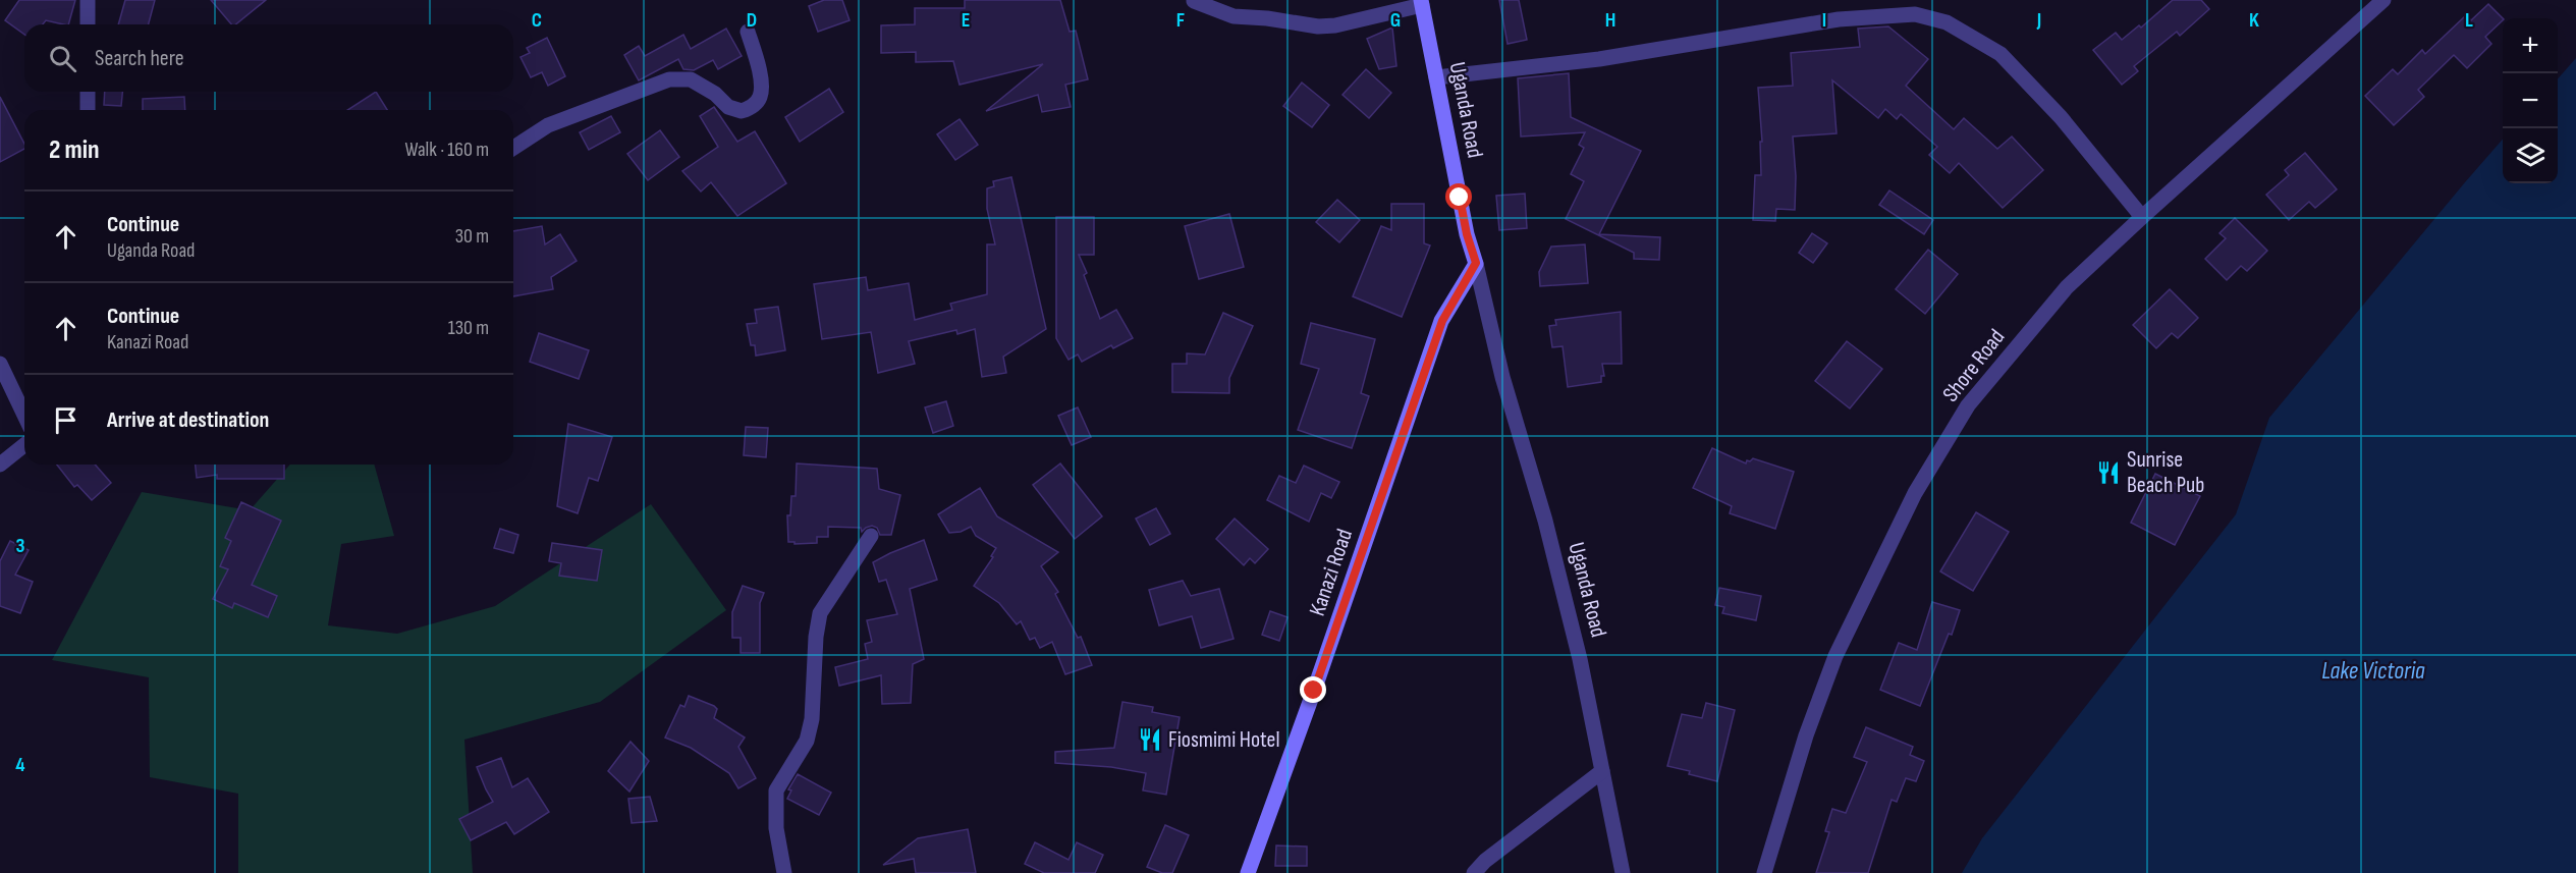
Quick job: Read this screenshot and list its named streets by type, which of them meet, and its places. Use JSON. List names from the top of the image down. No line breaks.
{"streets":{"main road":["Uganda Road","Kanazi Road"],"street":["Shore Road"]},"crossings":[["Uganda Road","Kanazi Road"]],"water":["Lake Victoria"],"places":{"restaurant":["Sunrise Beach Pub","Fiosmimi Hotel"]},"page":{"map_buttons":["+","−"],"search":"Search here","heading":["2 min","Walk · 160 m"],"list":[["Continue","Uganda Road","30 m"],["Continue","Kanazi Road","130 m"],"Arrive at destination"]},"grid":{"columns":["C","D","E","F","G","H","I","J","K","L"],"rows":["3","4"]}}
